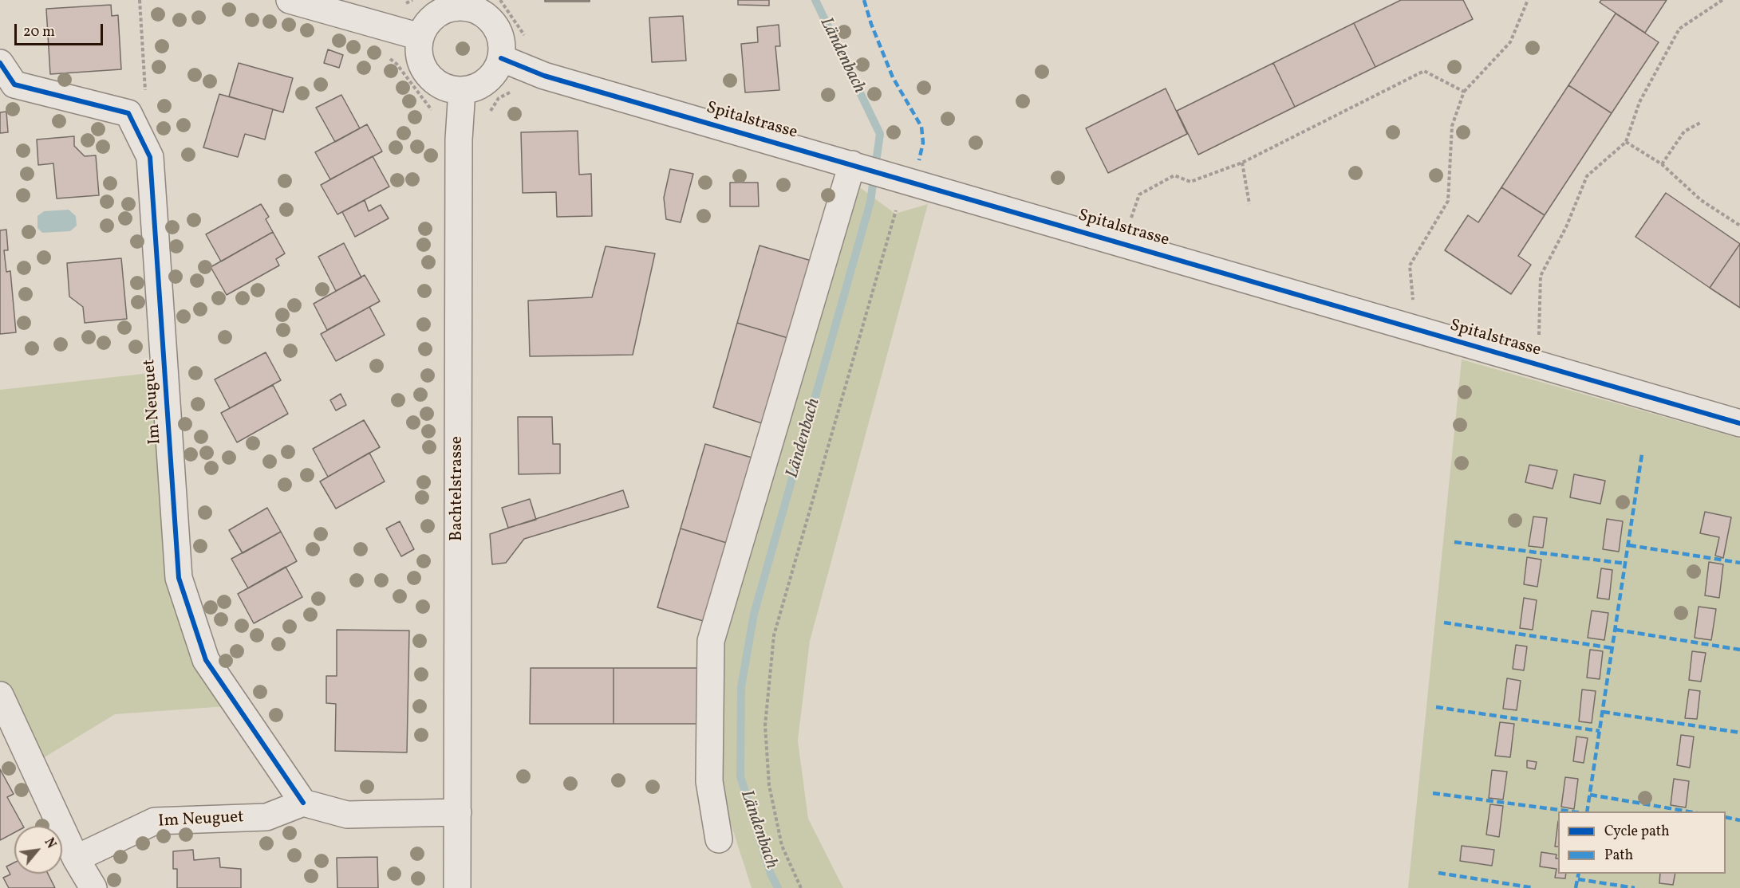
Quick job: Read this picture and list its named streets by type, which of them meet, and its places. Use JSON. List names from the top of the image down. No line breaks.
{"streets":{"street":["Spitalstrasse","Im Neuguet","Bachtelstrasse"]},"crossings":[["Spitalstrasse","Bachtelstrasse"]],"water":["Ländenbach"],"legend":["Cycle path","Path"],"scale_bar":"20 m","north":"top right"}
